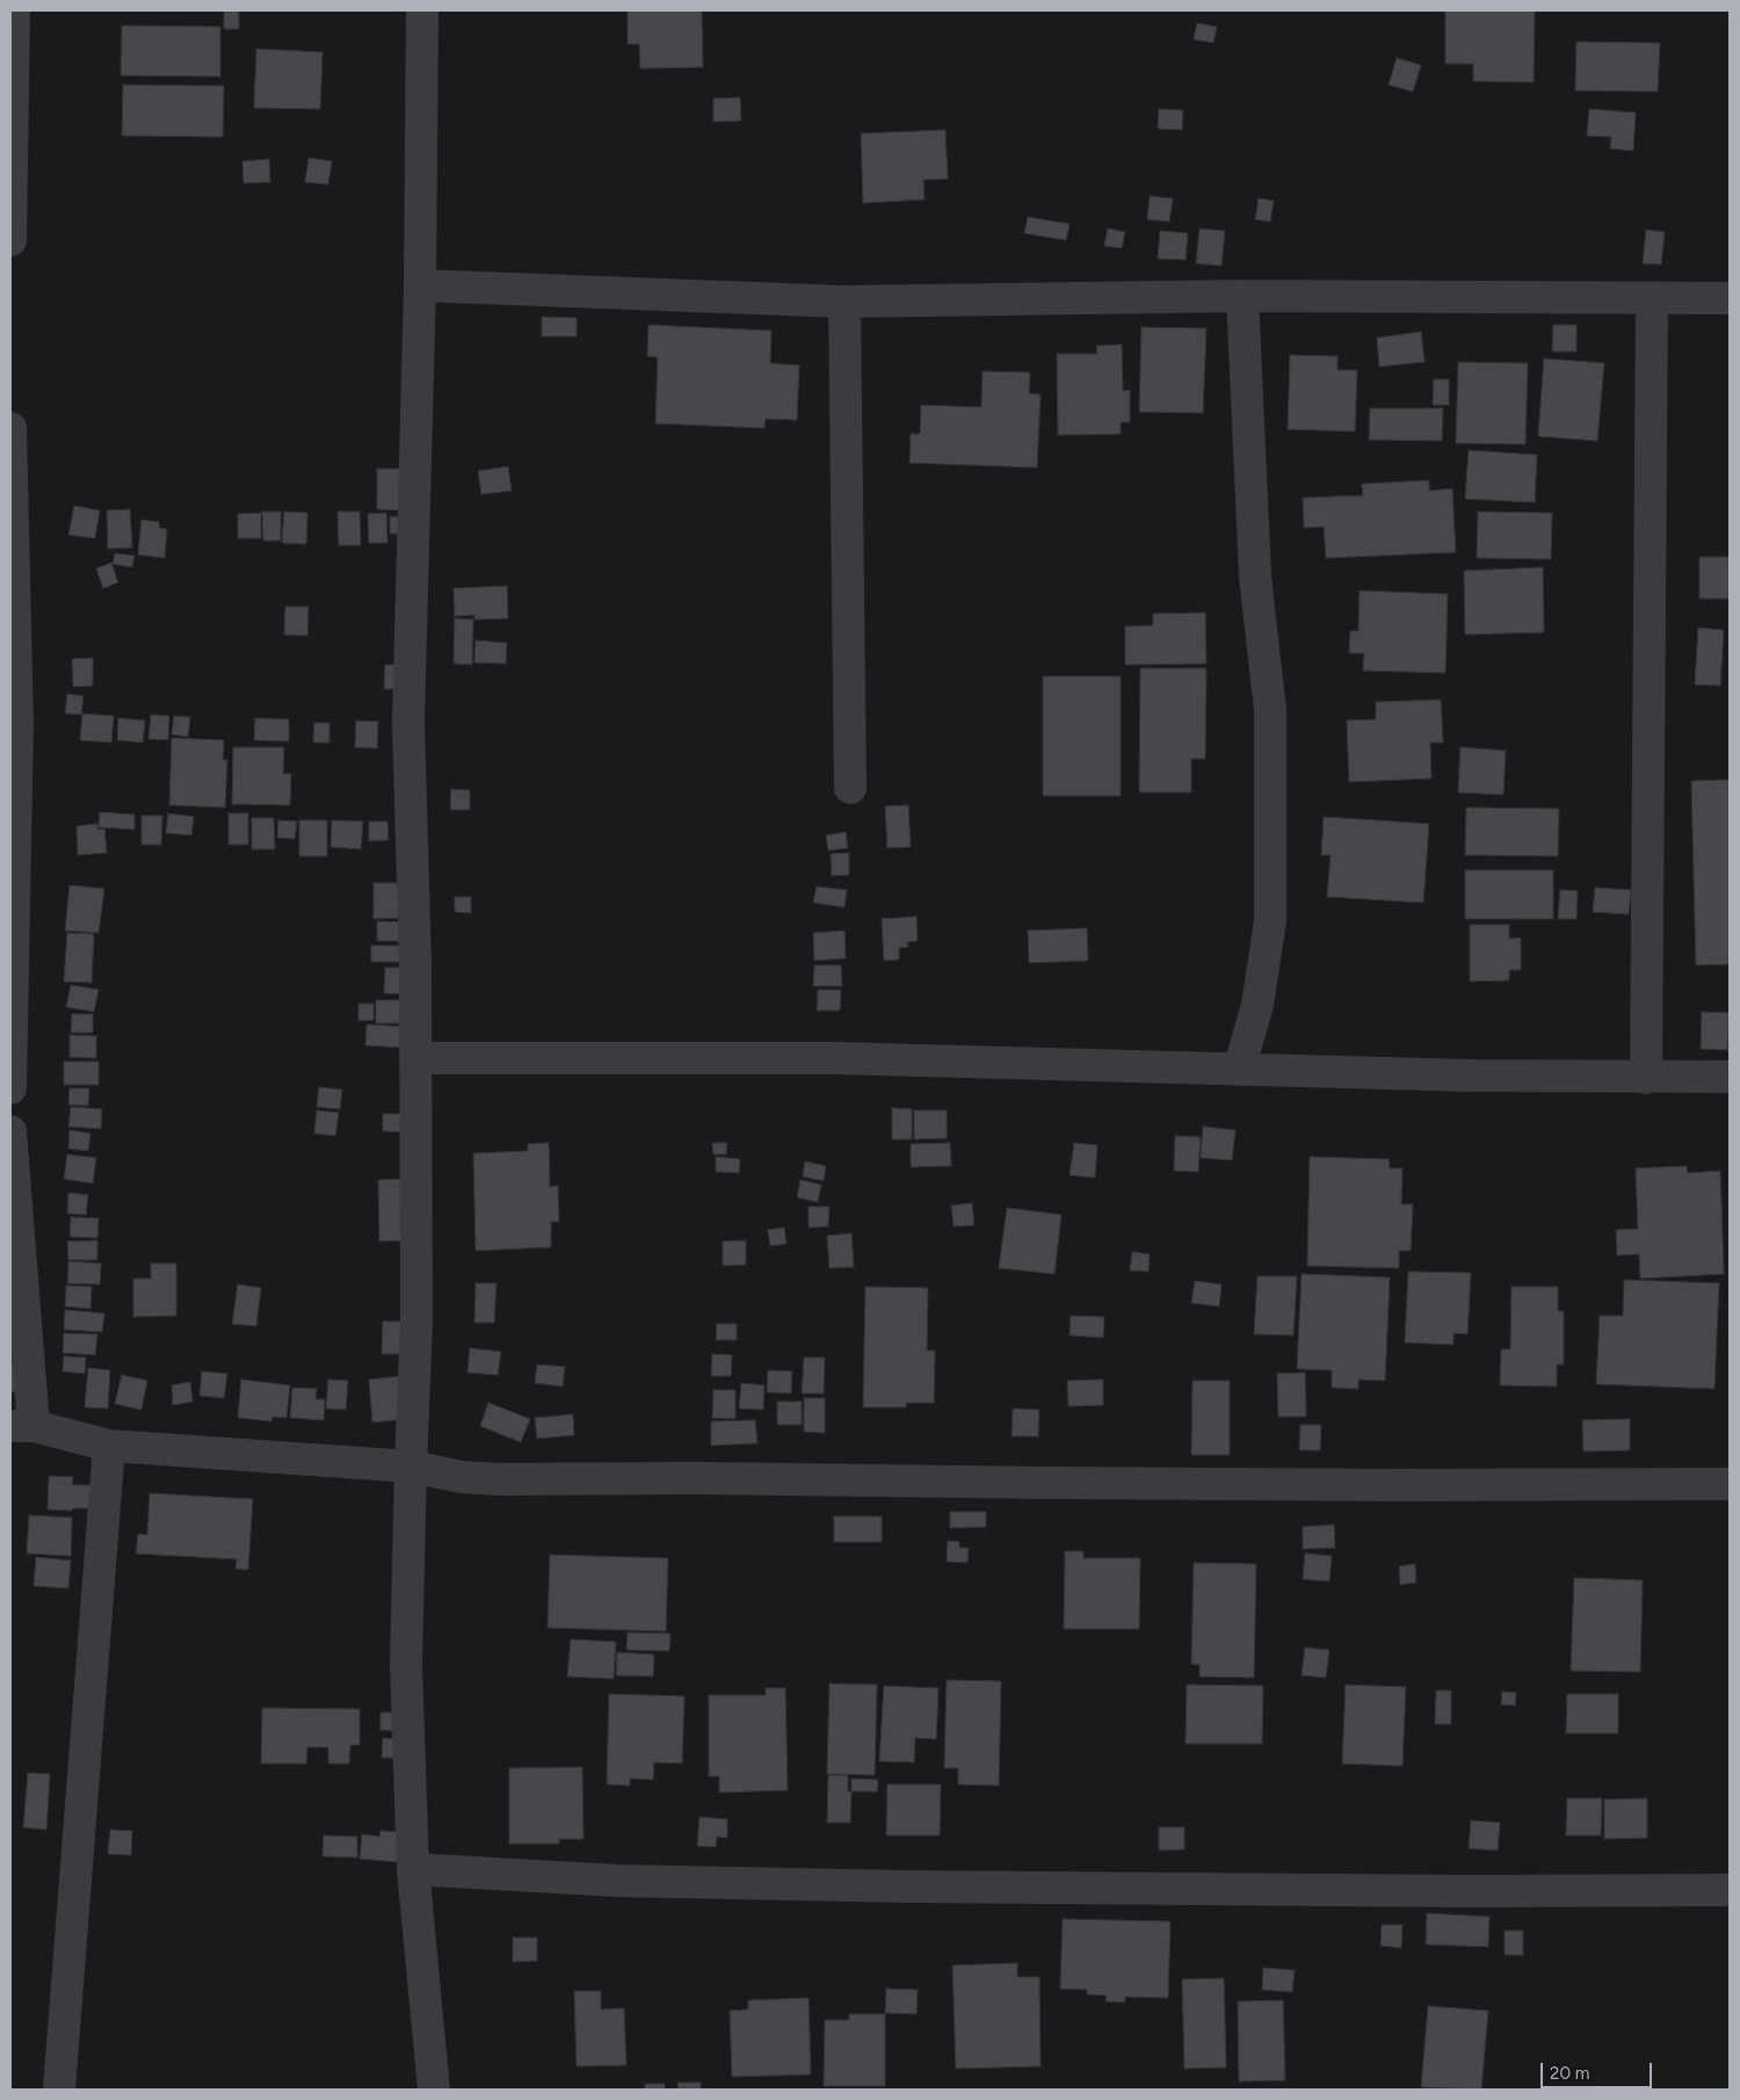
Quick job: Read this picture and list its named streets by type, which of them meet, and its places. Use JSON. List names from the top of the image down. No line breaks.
{"scale_bar":"20 m"}
